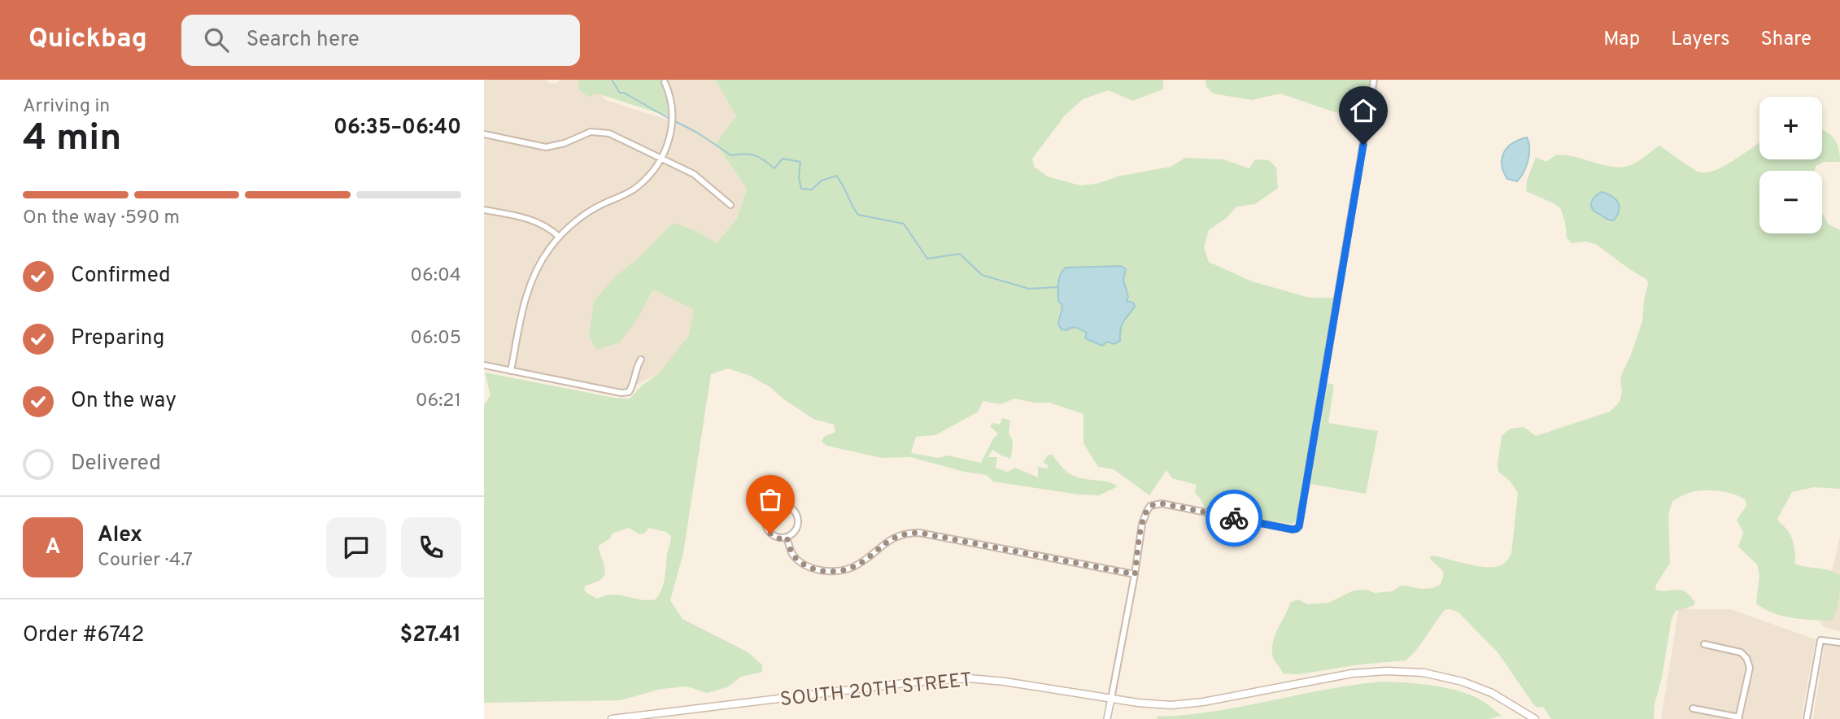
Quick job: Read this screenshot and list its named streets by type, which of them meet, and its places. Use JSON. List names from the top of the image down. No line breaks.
{"streets":{"main road":["SOUTH 20TH STREET"]},"page":{"header":"Quickbag","search":"Search here","nav":["Map","Layers","Share"],"heading":["4 min","Arriving in","06:35–06:40"],"panel":["Alex","Courier · 4.7","Order #6742","$27.41"],"map_buttons":["+","−"],"bar":"On the way · 590 m","list":[["Confirmed","06:04"],["Preparing","06:05"],["On the way","06:21"],"Delivered"],"round":"A"}}
